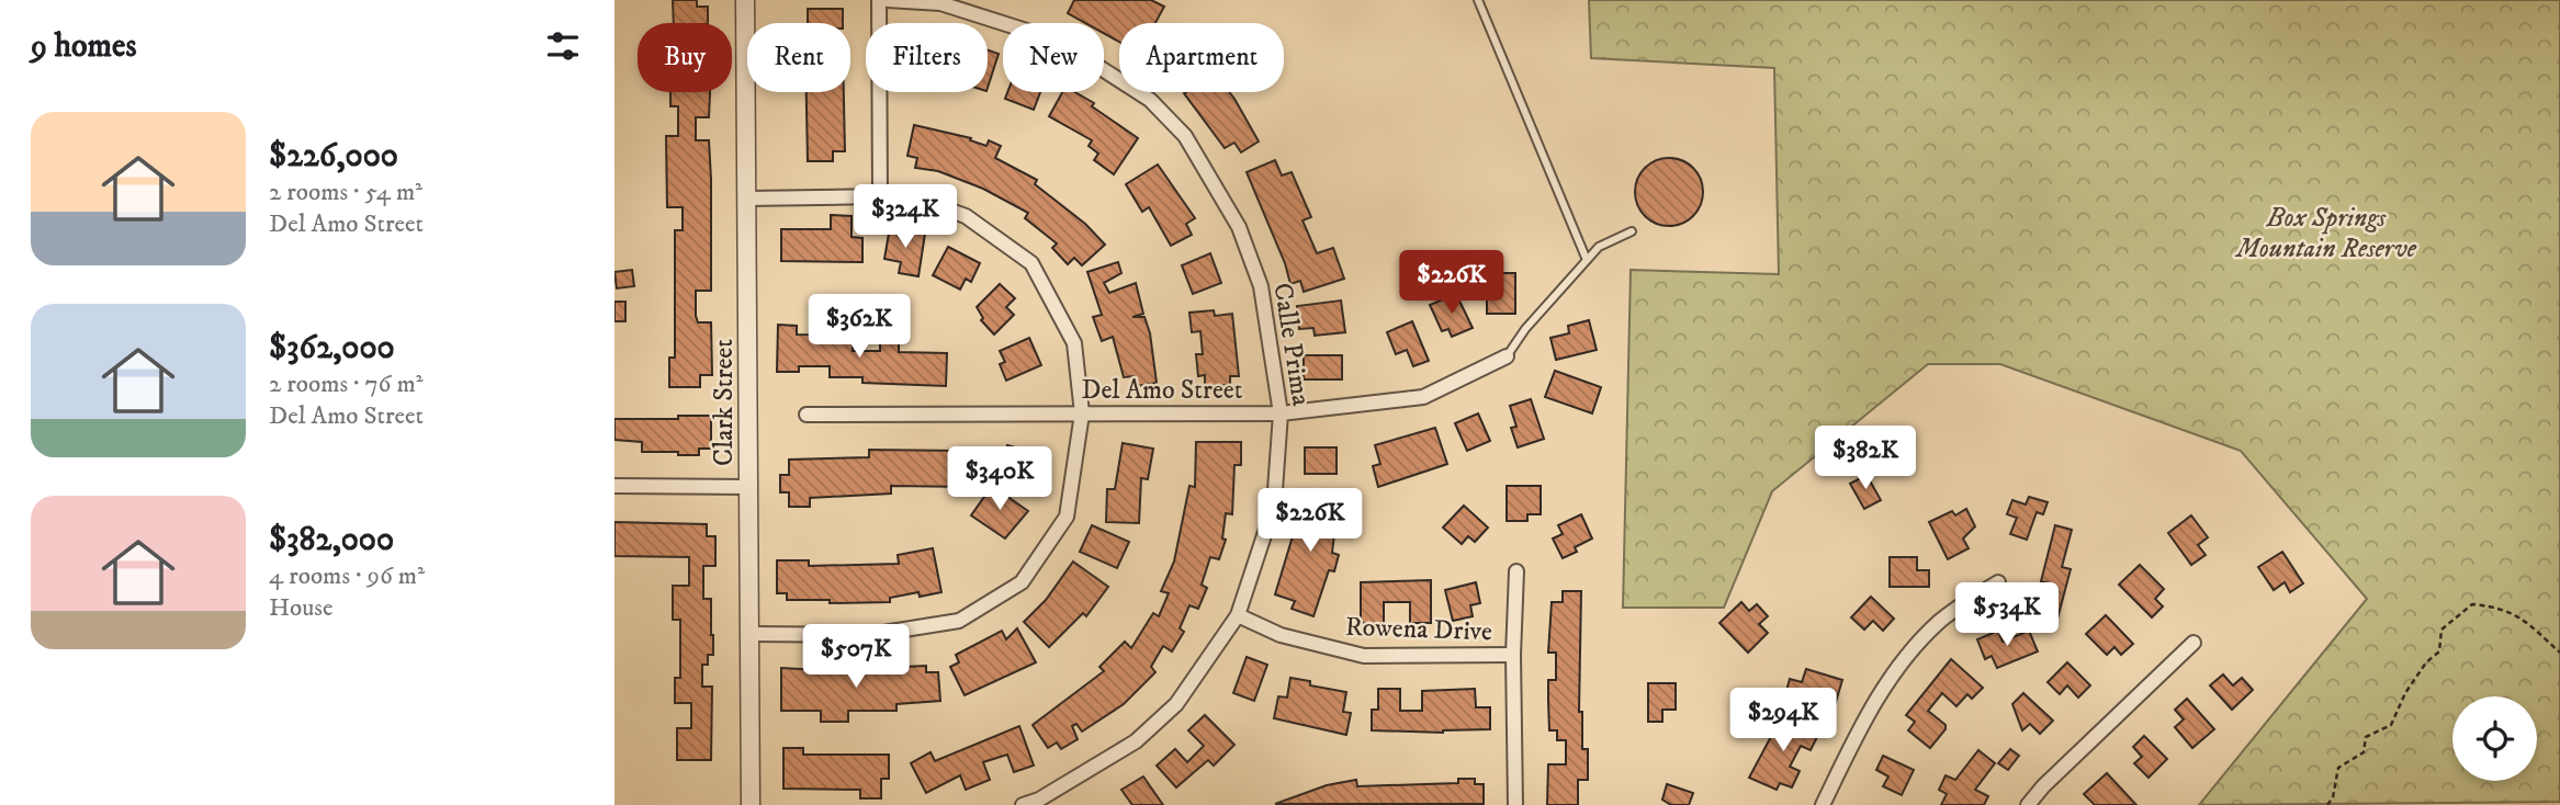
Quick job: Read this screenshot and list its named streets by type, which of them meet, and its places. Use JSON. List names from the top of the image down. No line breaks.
{"streets":{"street":["Calle Prima","Del Amo Street","Clark Street","Rowena Drive"]},"crossings":[["Calle Prima","Del Amo Street"],["Calle Prima","Rowena Drive"]],"parks":["Box Springs Mountain Reserve"],"page":{"heading":"9 homes","chip":["Buy","Rent","Filters","New","Apartment"],"list":[{"name":"$226,000","note":"2 rooms · 54 m² · Del Amo Street"},{"name":"$362,000","note":"2 rooms · 76 m² · Del Amo Street"},{"name":"$382,000","note":"4 rooms · 96 m² · House"}],"price":["$324K","$226K","$362K","$382K","$340K","$226K","$534K","$507K","$294K"]}}
